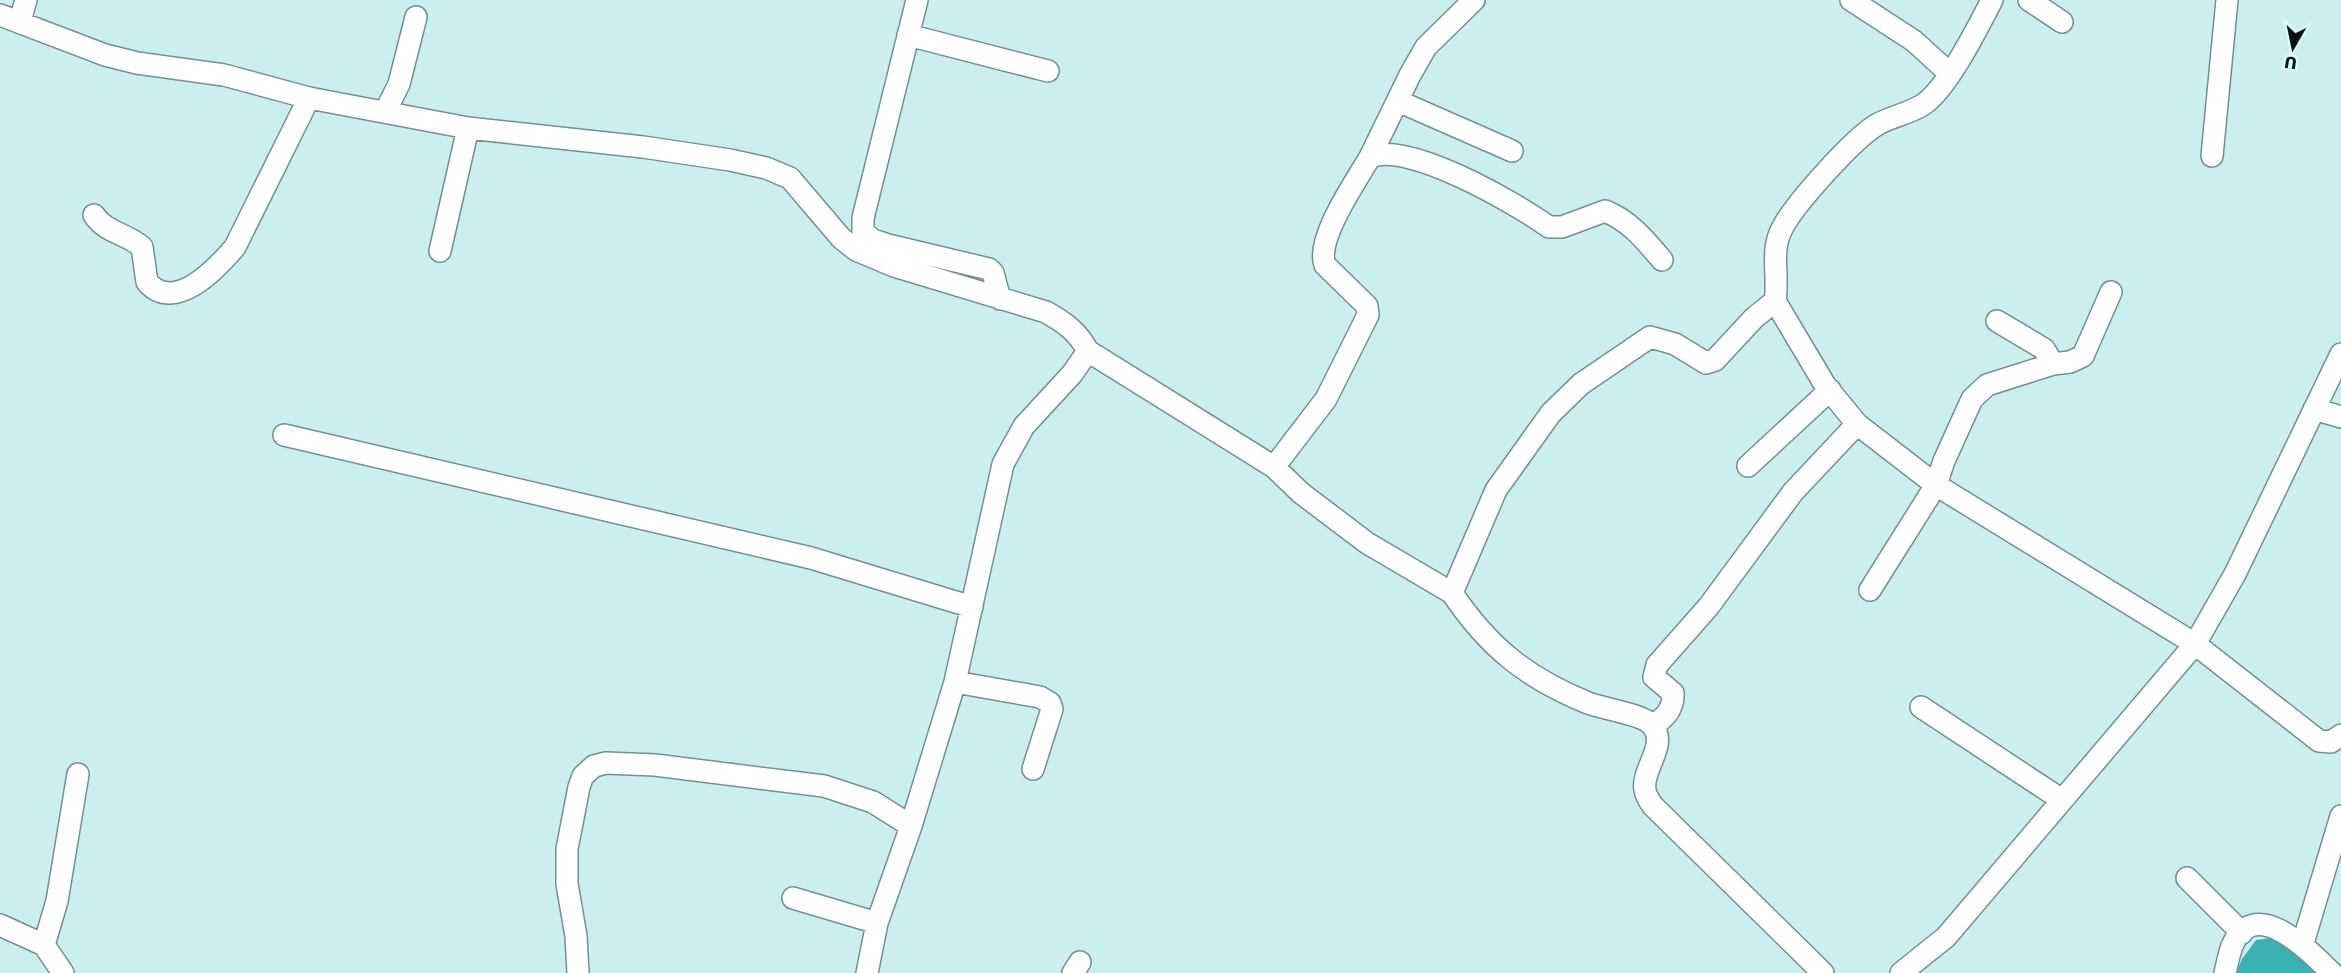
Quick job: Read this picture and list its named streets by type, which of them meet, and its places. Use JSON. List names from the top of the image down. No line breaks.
{"north":"bottom"}
